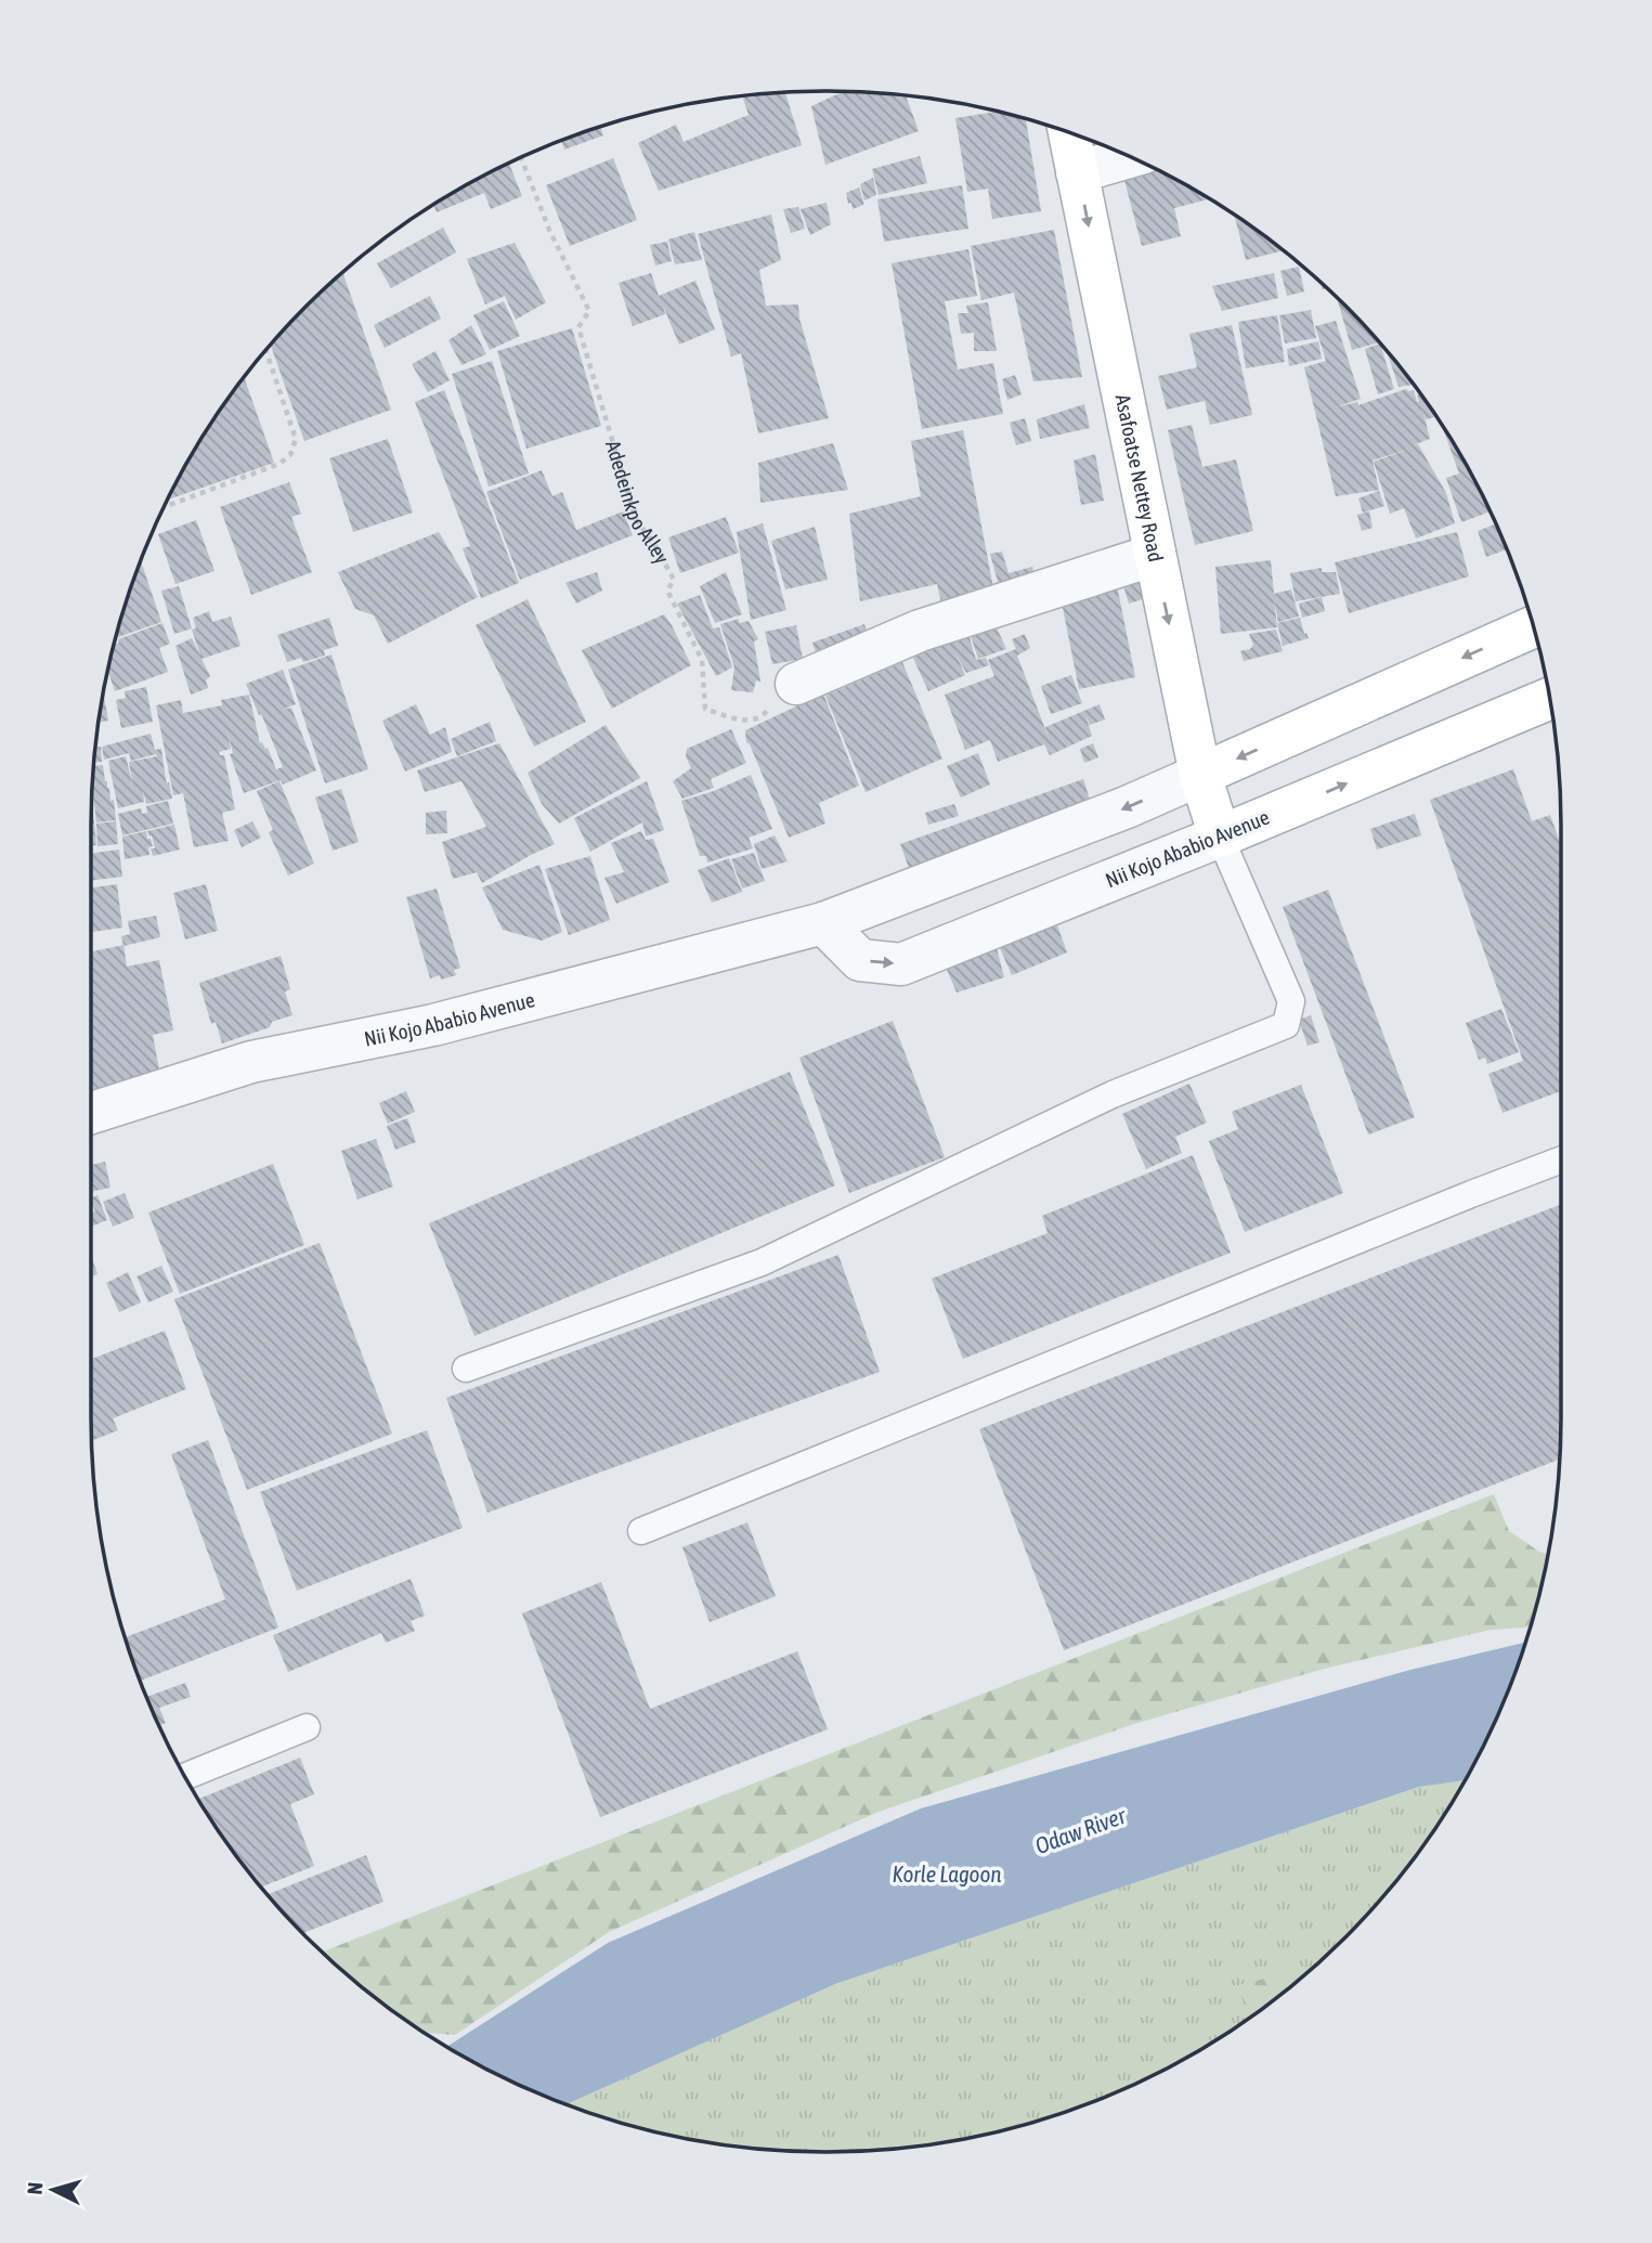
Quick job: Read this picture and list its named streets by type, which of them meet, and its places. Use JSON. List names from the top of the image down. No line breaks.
{"streets":{"main road":["Asafoatse Nettey Road","Nii Kojo Ababio Avenue"],"path":["Adedeinkpo Alley"]},"crossings":[["Asafoatse Nettey Road","Nii Kojo Ababio Avenue"]],"one_way":["Asafoatse Nettey Road"],"water":["Odaw River","Korle Lagoon"],"north":"left"}
